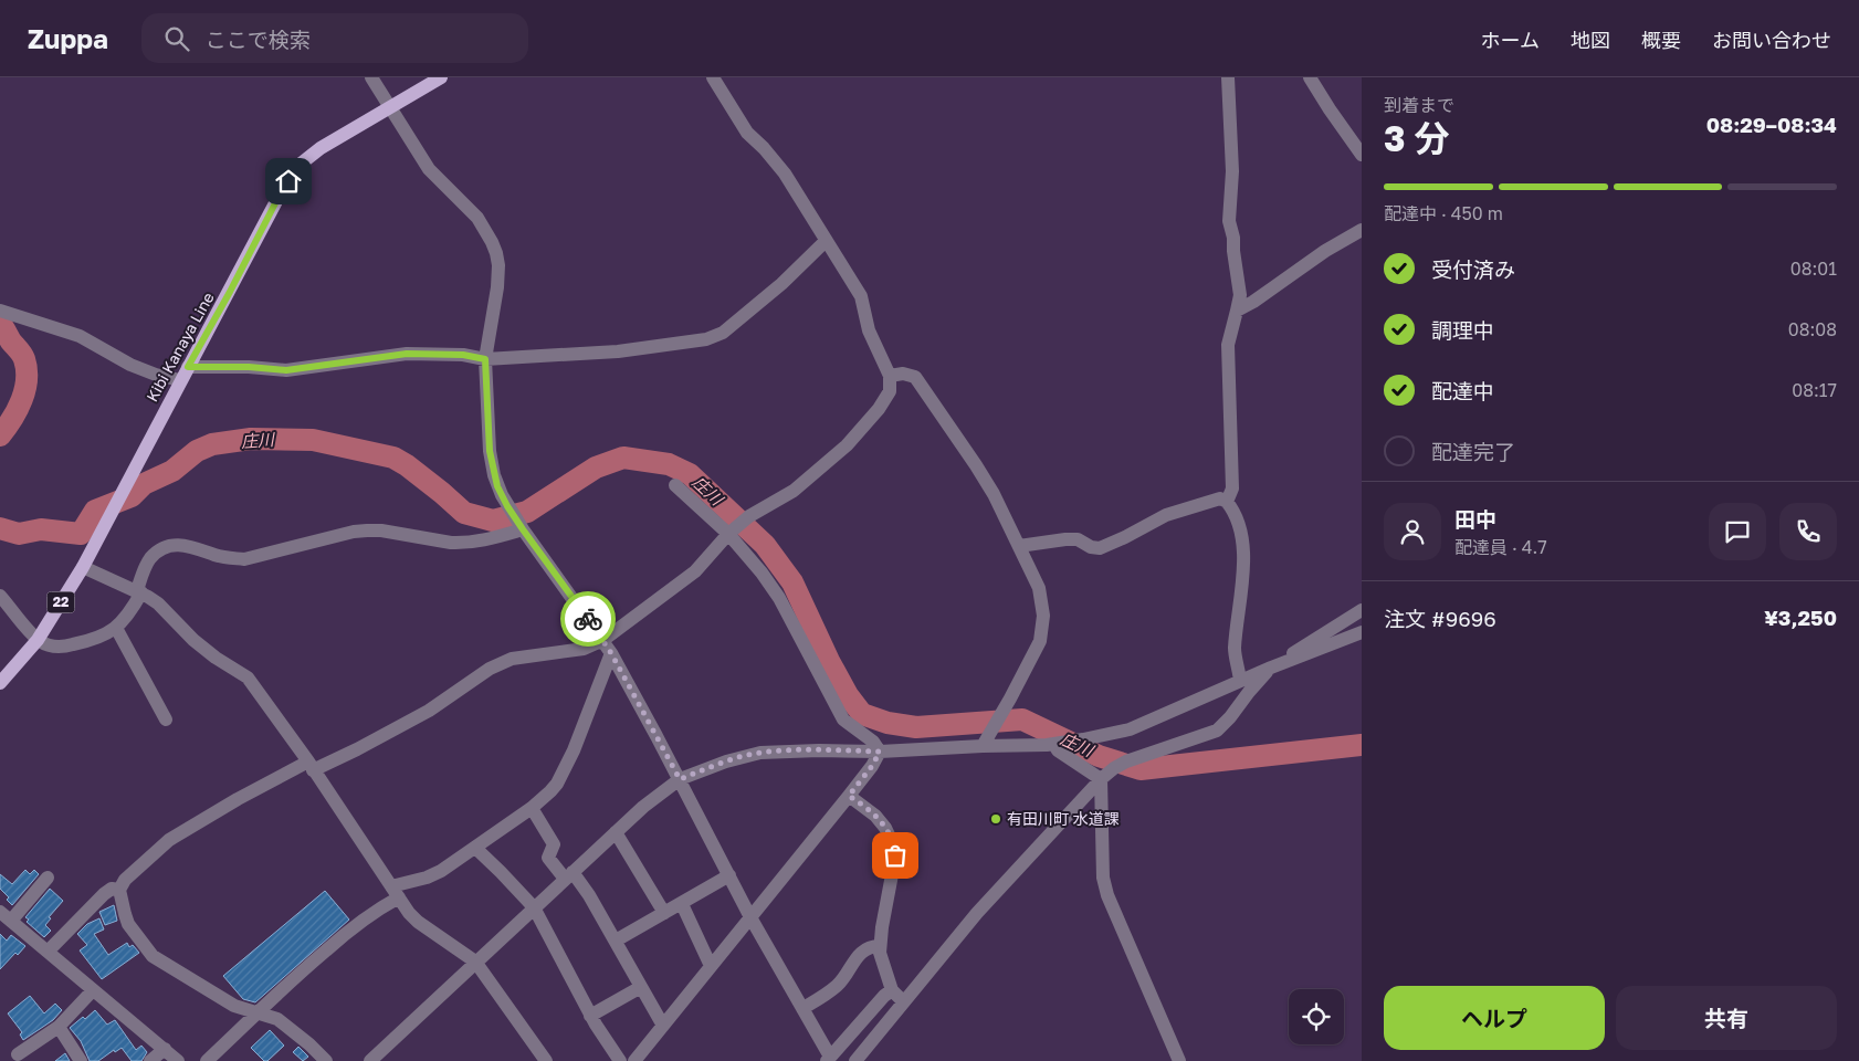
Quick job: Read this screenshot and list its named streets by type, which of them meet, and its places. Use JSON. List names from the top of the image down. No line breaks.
{"streets":{"main road":["Kibi Kanaya Line","22"]},"water":["庄川"],"places":["有田川町 水道課"],"page":{"header":"Zuppa","search":"ここで検索","nav":["ホーム","地図","概要","お問い合わせ"],"heading":["3 分","到着まで","08:29–08:34"],"panel":["田中","配達員 · 4.7","注文 #9696","¥3,250"],"bar":"配達中 · 450 m","list":[["受付済み","08:01"],["調理中","08:08"],["配達中","08:17"],"配達完了"],"buttons":["ヘルプ","共有"]}}
